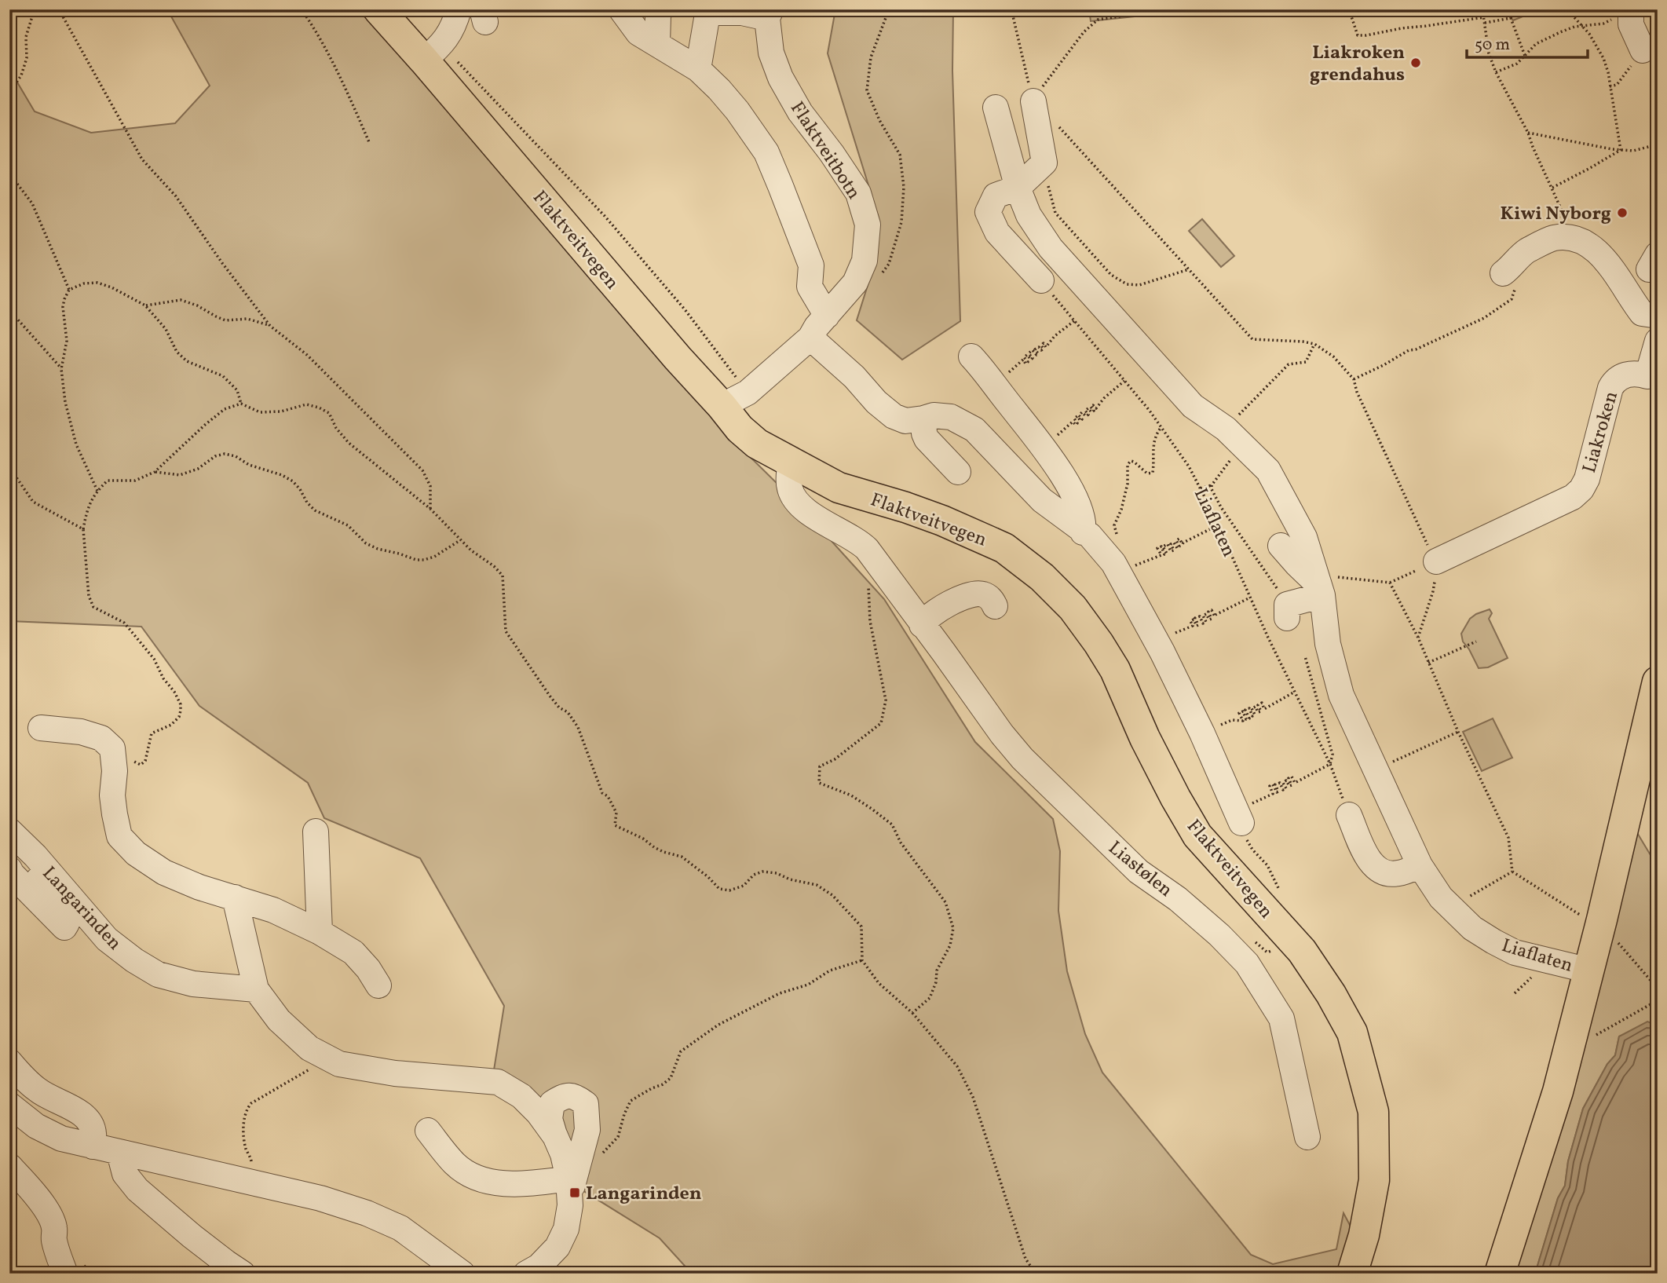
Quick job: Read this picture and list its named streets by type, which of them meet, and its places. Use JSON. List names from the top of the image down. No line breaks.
{"streets":{"main road":["Flaktveitvegen"],"street":["Flaktveitbotn","Liakroken","Liaflaten","Liastølen","Langarinden"]},"crossings":[["Flaktveitbotn","Flaktveitvegen"],["Flaktveitvegen","Liastølen"]],"places":{"other":["Liakroken grendahus","Kiwi Nyborg"],"transit":["Langarinden"]},"scale_bar":"50 m"}
